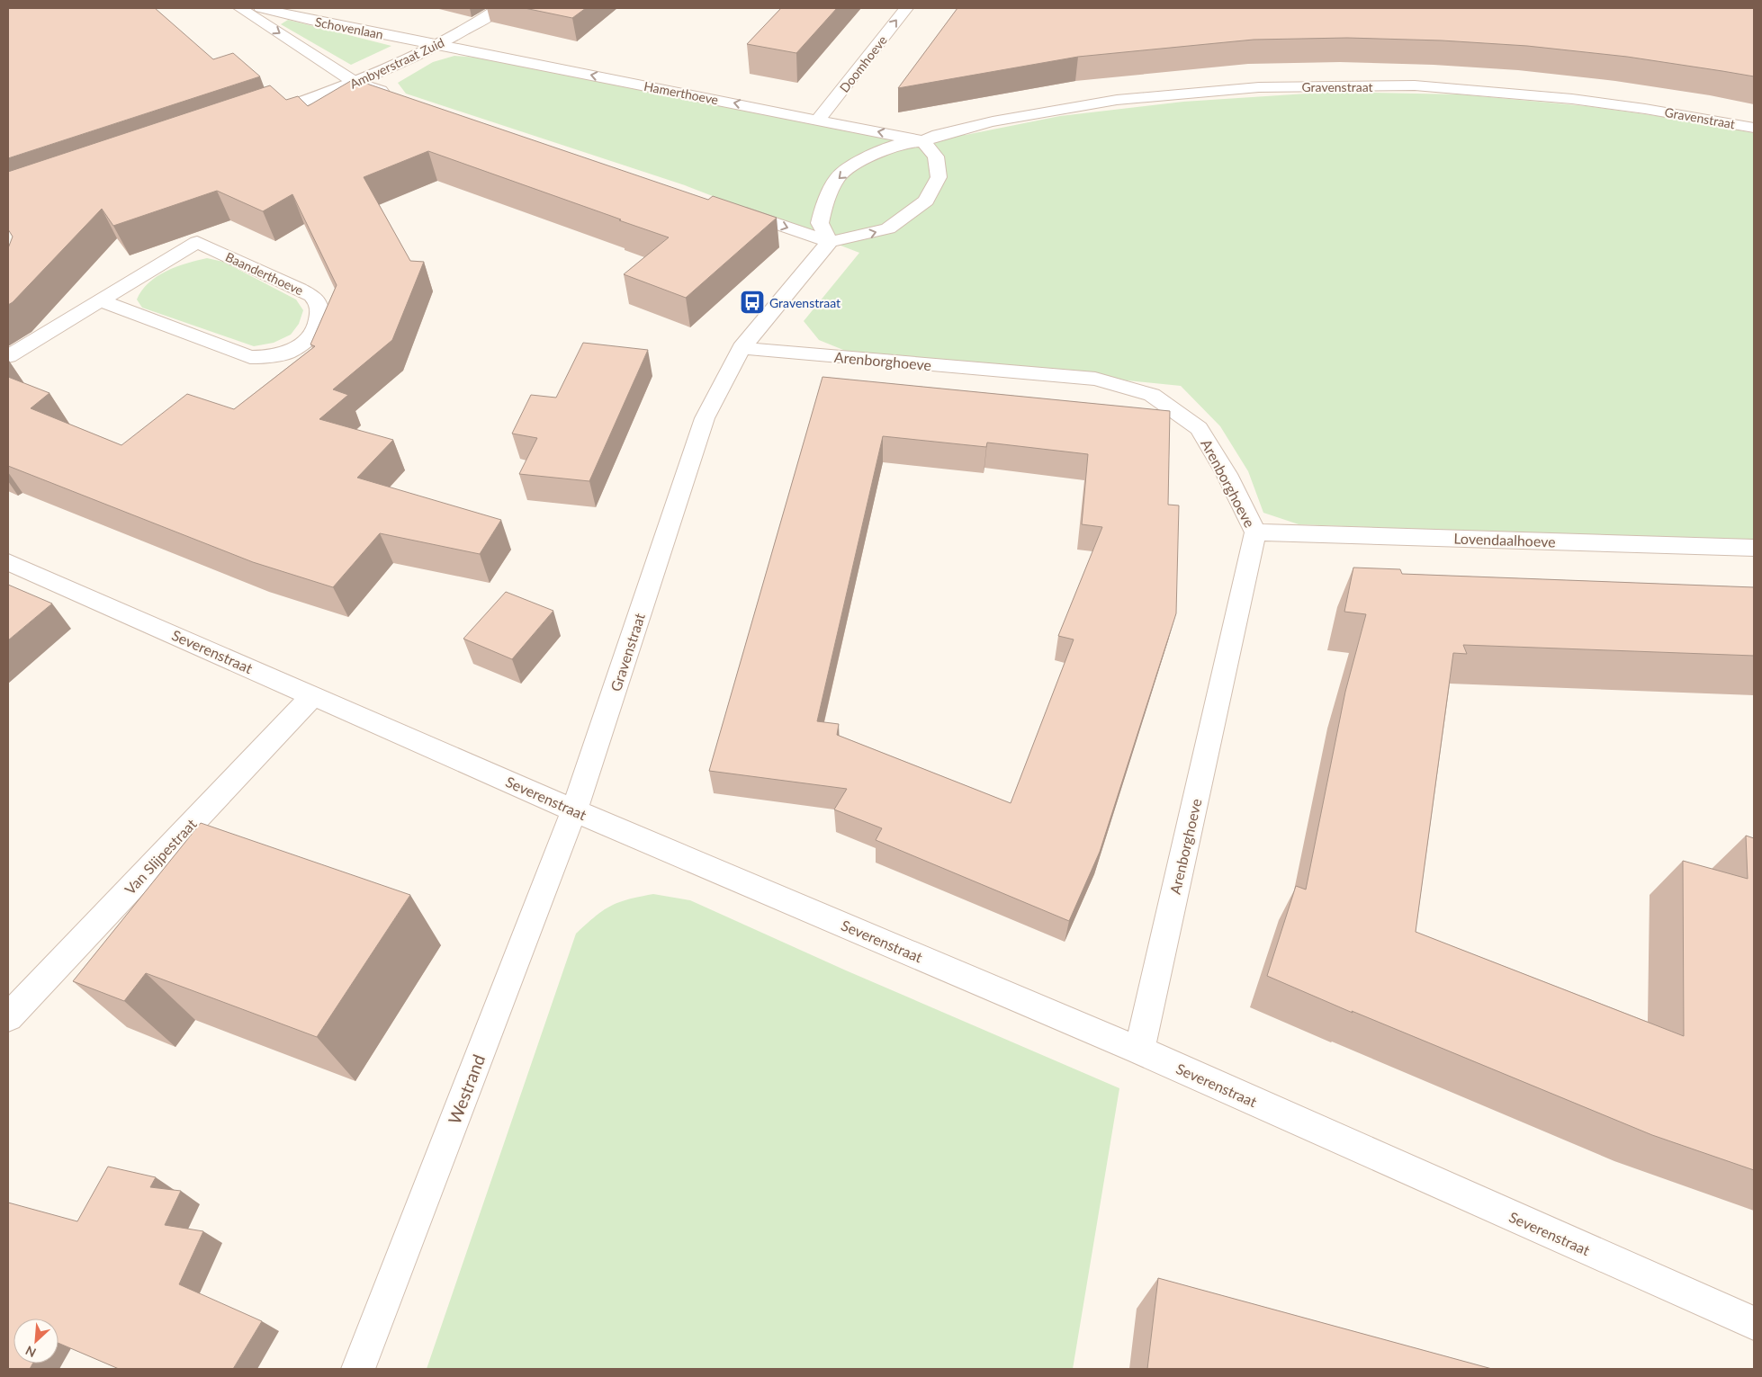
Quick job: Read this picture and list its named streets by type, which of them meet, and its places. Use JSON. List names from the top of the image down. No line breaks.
{"streets":{"street":["Schovenlaan","Ambyerstraat Zuid","Doomhoeve","Gravenstraat","Hamerthoeve","Baanderthoeve","Arenborghoeve","Lovendaalhoeve","Severenstraat","Van Slijpestraat","Westrand"]},"crossings":[["Schovenlaan","Ambyerstraat Zuid"],["Schovenlaan","Hamerthoeve"],["Ambyerstraat Zuid","Hamerthoeve"],["Doomhoeve","Hamerthoeve"],["Gravenstraat","Hamerthoeve"],["Gravenstraat","Arenborghoeve"],["Gravenstraat","Severenstraat"],["Gravenstraat","Westrand"],["Arenborghoeve","Lovendaalhoeve"],["Arenborghoeve","Severenstraat"],["Severenstraat","Van Slijpestraat"],["Severenstraat","Westrand"]],"one_way":["Doomhoeve","Hamerthoeve"],"places":{"bus stop":["Gravenstraat"]},"north":"bottom left"}
